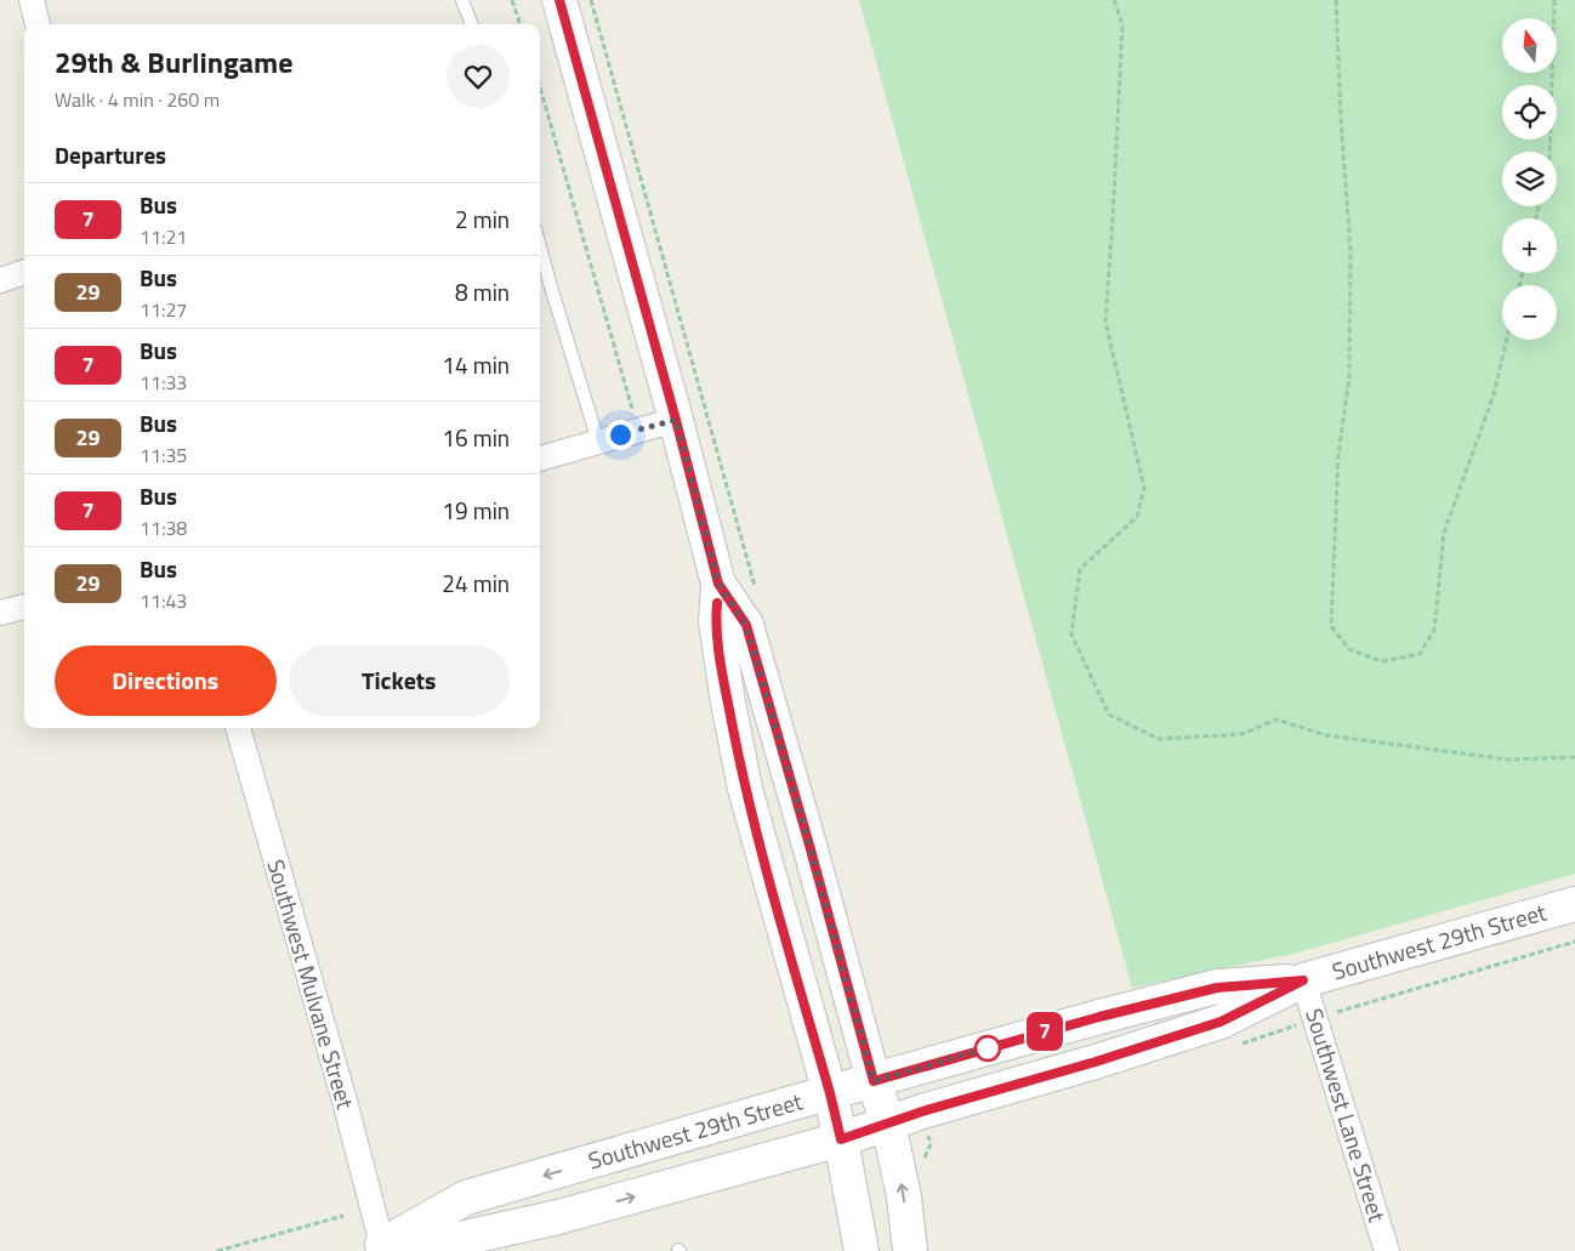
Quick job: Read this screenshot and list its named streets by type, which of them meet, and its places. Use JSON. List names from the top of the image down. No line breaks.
{"streets":{"main road":["Southwest 29th Street"],"street":["Southwest Mulvane Street","Southwest Lane Street"]},"crossings":[["Southwest 29th Street","Southwest Mulvane Street"],["Southwest 29th Street","Southwest Lane Street"]],"lines":["bus line 7"],"north":"top","page":{"on_map":"7","map_buttons":["+","−"],"heading":[["29th & Burlingame","Walk · 4 min · 260 m"],"Departures"],"list":[{"mark":"7","name":"Bus","note":"11:21","value":"2 min"},{"mark":"29","name":"Bus","note":"11:27","value":"8 min"},{"mark":"7","name":"Bus","note":"11:33","value":"14 min"},{"mark":"29","name":"Bus","note":"11:35","value":"16 min"},{"mark":"7","name":"Bus","note":"11:38","value":"19 min"},{"mark":"29","name":"Bus","note":"11:43","value":"24 min"}],"buttons":["Directions","Tickets"]}}
